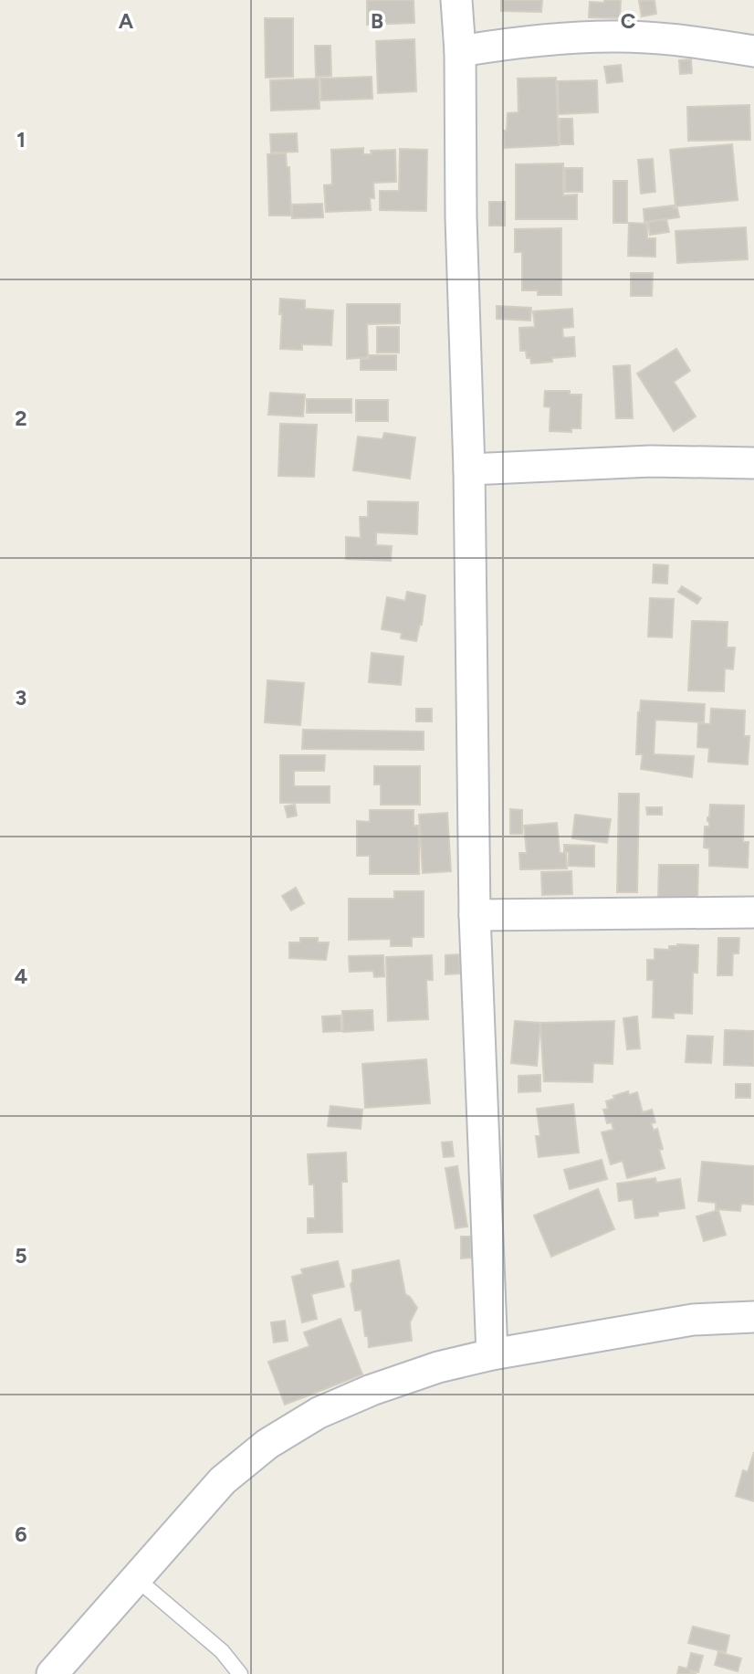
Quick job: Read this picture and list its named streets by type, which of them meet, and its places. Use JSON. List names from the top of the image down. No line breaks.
{"grid":{"columns":["A","B","C"],"rows":["1","2","3","4","5","6"]}}
